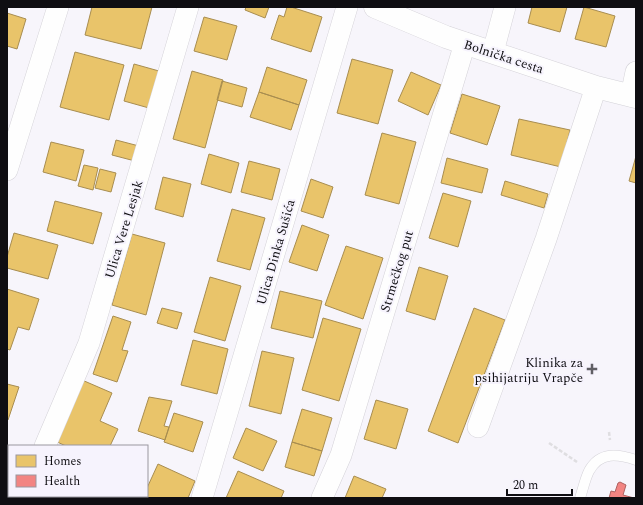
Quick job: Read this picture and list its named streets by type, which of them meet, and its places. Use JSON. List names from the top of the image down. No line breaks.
{"streets":{"street":["Bolnička cesta","Ulica Vere Lesjak","Ulica Dinka Sušića","Strmečkog put"]},"crossings":[["Bolnička cesta","Strmečkog put"]],"places":{"health":["Klinika za psihijatriju Vrapče"]},"legend":["Homes","Health"],"scale_bar":"20 m"}
